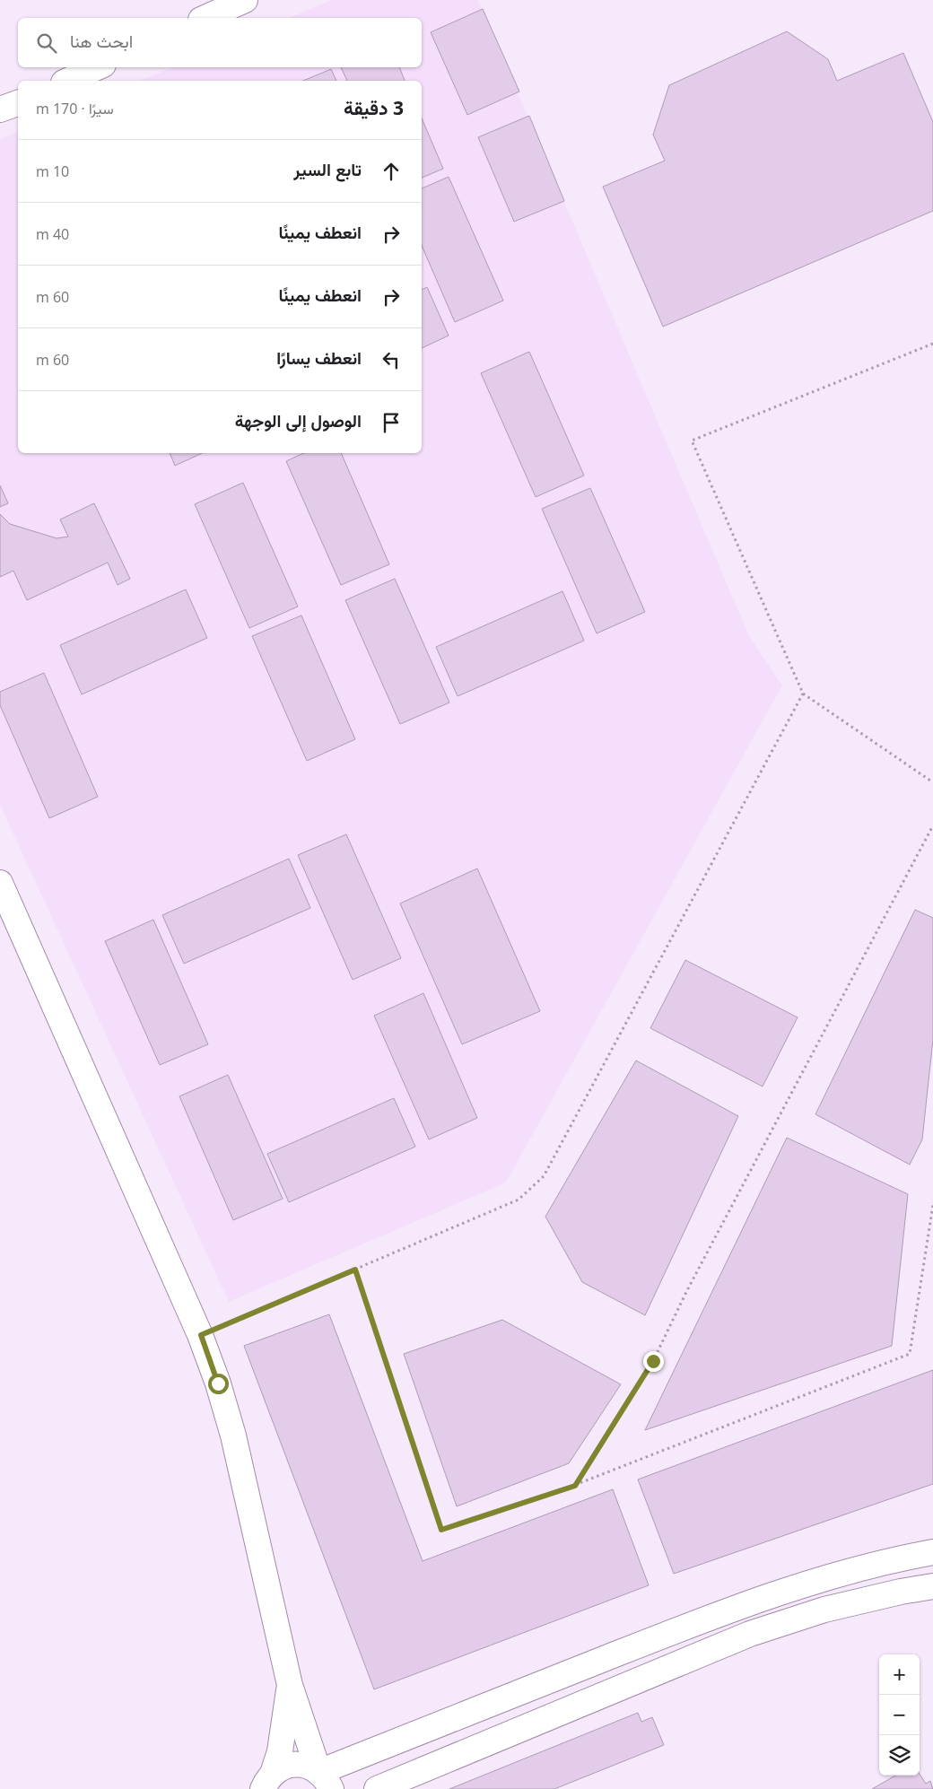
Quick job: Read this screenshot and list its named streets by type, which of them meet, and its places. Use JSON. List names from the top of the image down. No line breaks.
{"page":{"search":"ابحث هنا","heading":["3 دقيقة","سيرًا · 170 m"],"list":[["تابع السير","10 m"],["انعطف يمينًا","40 m"],["انعطف يمينًا","60 m"],["انعطف يسارًا","60 m"],"الوصول إلى الوجهة"],"map_buttons":["+","−"]}}
